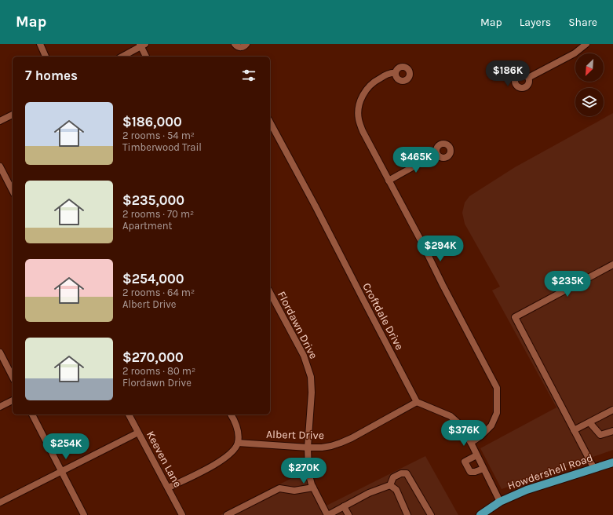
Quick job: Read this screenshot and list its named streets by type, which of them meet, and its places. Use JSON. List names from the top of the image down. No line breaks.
{"streets":{"main road":["Howdershell Road"],"street":["Croftdale Drive","Flordawn Drive","Albert Drive","Keeven Lane"]},"crossings":[["Croftdale Drive","Albert Drive"],["Flordawn Drive","Albert Drive"]],"north":"bottom left","page":{"header":"Map","nav":["Map","Layers","Share"],"heading":"7 homes","price":["$186K","$465K","$294K","$235K","$376K","$254K","$270K"],"list":[{"name":"$186,000","note":"2 rooms · 54 m² · Timberwood Trail"},{"name":"$235,000","note":"2 rooms · 70 m² · Apartment"},{"name":"$254,000","note":"2 rooms · 64 m² · Albert Drive"},{"name":"$270,000","note":"2 rooms · 80 m² · Flordawn Drive"}]}}
